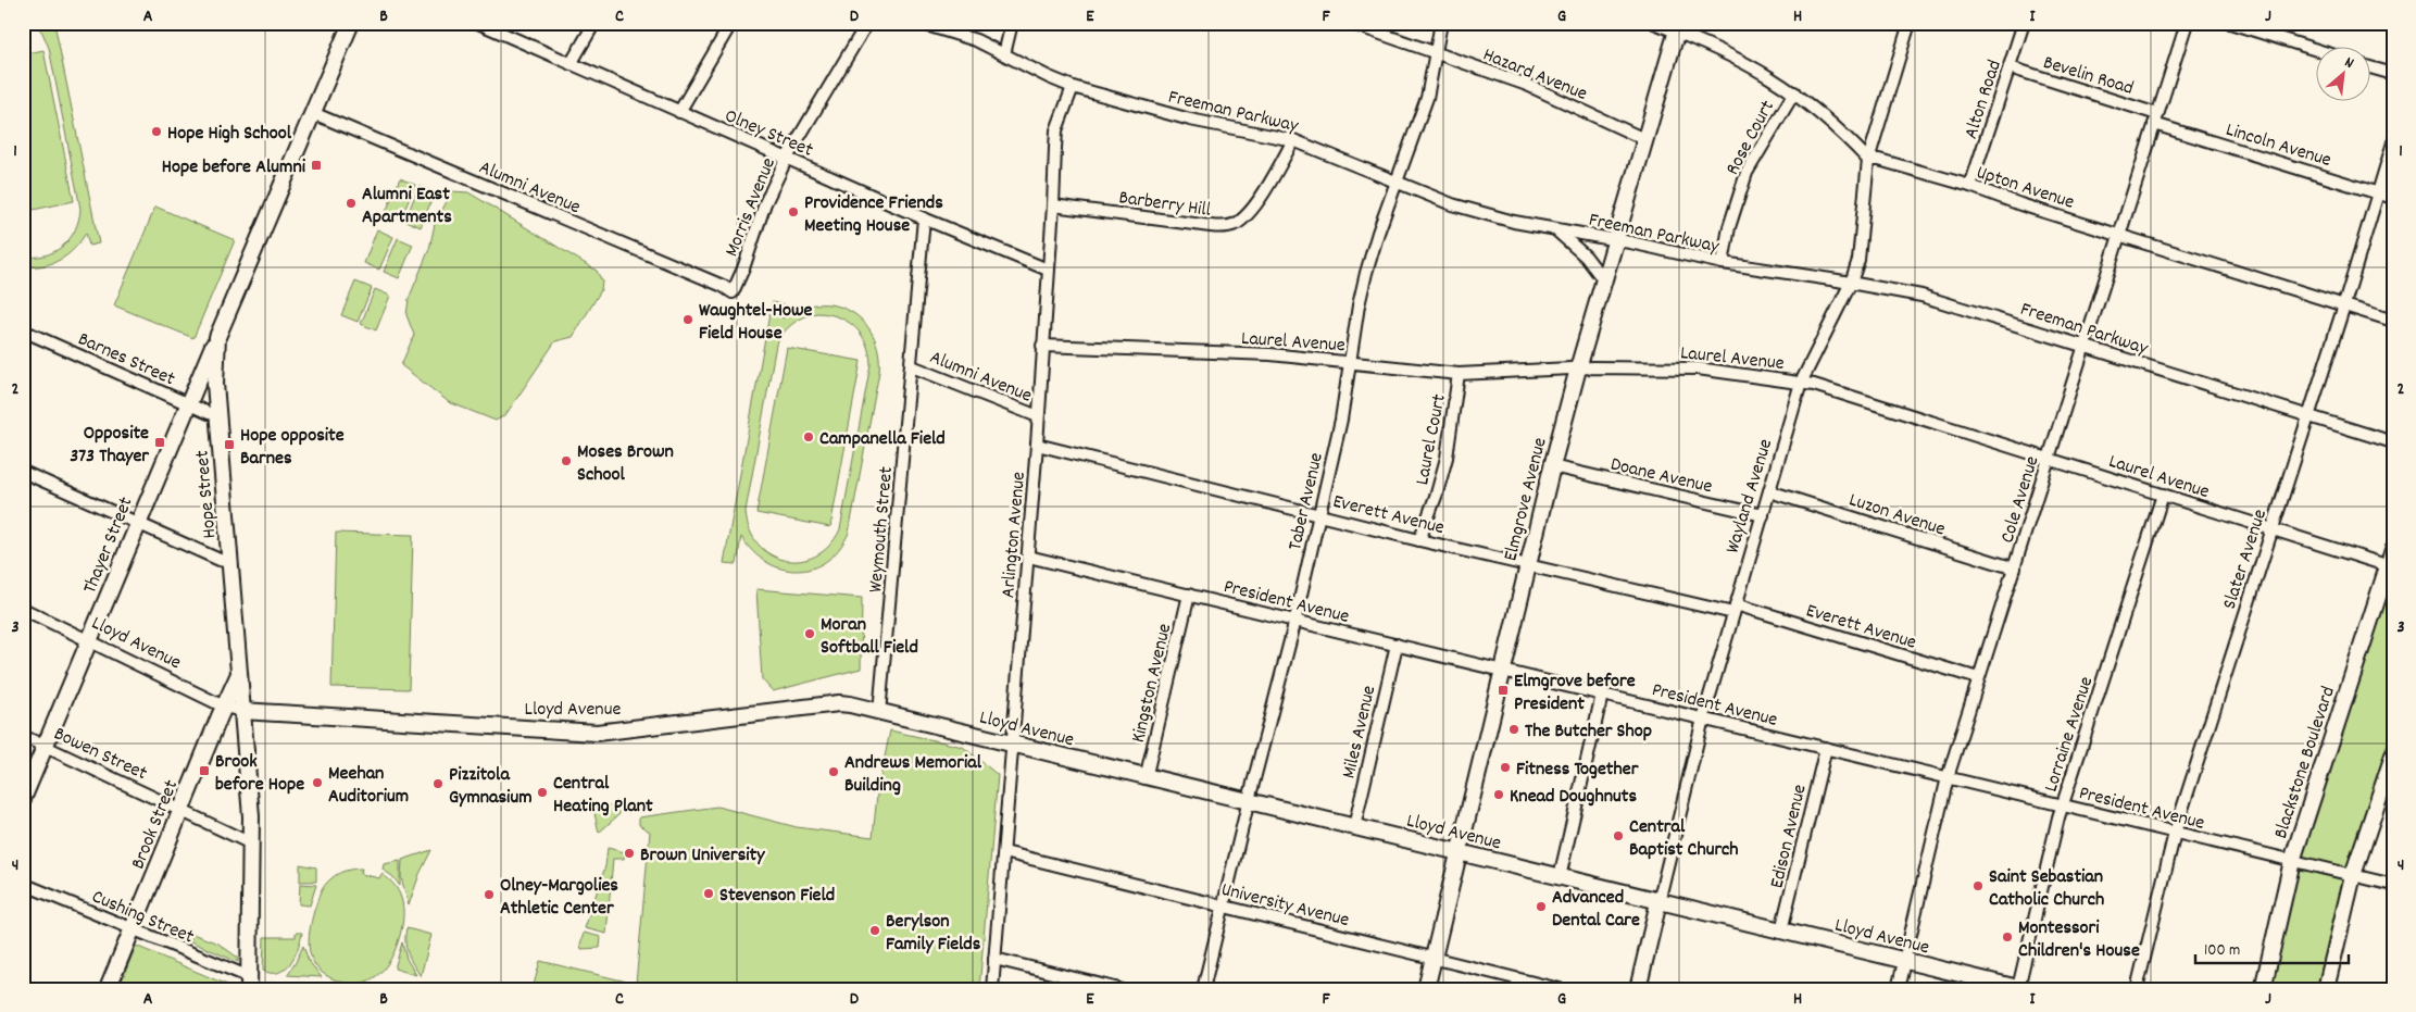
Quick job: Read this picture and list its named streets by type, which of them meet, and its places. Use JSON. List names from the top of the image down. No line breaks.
{"streets":{"street":["Hazard Avenue","Bevelin Road","Alton Road","Freeman Parkway","Olney Street","Rose Court","Lincoln Avenue","Alumni Avenue","Upton Avenue","Barberry Hill","Morris Avenue","Laurel Avenue","Barnes Street","Laurel Court","Doane Avenue","Hope Street","Wayland Avenue","Elmgrove Avenue","Cole Avenue","Taber Avenue","Everett Avenue","Luzon Avenue","Weymouth Street","Arlington Avenue","Thayer Street","Slater Avenue","President Avenue","Lloyd Avenue","Kingston Avenue","Miles Avenue","Lorraine Avenue","Bowen Street","Blackstone Boulevard","Brook Street","Edison Avenue","University Avenue","Cushing Street"]},"crossings":[["Hazard Avenue","Elmgrove Avenue"],["Hazard Avenue","Taber Avenue"],["Bevelin Road","Alton Road"],["Bevelin Road","Lincoln Avenue"],["Bevelin Road","Cole Avenue"],["Alton Road","Upton Avenue"],["Freeman Parkway","Rose Court"],["Freeman Parkway","Barberry Hill"],["Freeman Parkway","Wayland Avenue"],["Freeman Parkway","Elmgrove Avenue"],["Freeman Parkway","Cole Avenue"],["Freeman Parkway","Taber Avenue"],["Freeman Parkway","Arlington Avenue"],["Freeman Parkway","Slater Avenue"],["Olney Street","Morris Avenue"],["Olney Street","Weymouth Street"],["Olney Street","Arlington Avenue"],["Lincoln Avenue","Cole Avenue"],["Lincoln Avenue","Slater Avenue"],["Alumni Avenue","Morris Avenue"],["Alumni Avenue","Hope Street"],["Alumni Avenue","Weymouth Street"],["Alumni Avenue","Arlington Avenue"],["Upton Avenue","Wayland Avenue"],["Upton Avenue","Cole Avenue"],["Upton Avenue","Slater Avenue"],["Barberry Hill","Arlington Avenue"],["Laurel Avenue","Laurel Court"],["Laurel Avenue","Wayland Avenue"],["Laurel Avenue","Elmgrove Avenue"],["Laurel Avenue","Cole Avenue"],["Laurel Avenue","Taber Avenue"],["Laurel Avenue","Arlington Avenue"],["Laurel Avenue","Slater Avenue"],["Laurel Avenue","Lorraine Avenue"],["Laurel Avenue","Blackstone Boulevard"],["Barnes Street","Hope Street"],["Barnes Street","Thayer Street"],["Laurel Court","Everett Avenue"],["Doane Avenue","Wayland Avenue"],["Doane Avenue","Elmgrove Avenue"],["Hope Street","Thayer Street"],["Hope Street","Lloyd Avenue"],["Hope Street","Bowen Street"],["Hope Street","Brook Street"],["Hope Street","Cushing Street"],["Wayland Avenue","Everett Avenue"],["Wayland Avenue","Luzon Avenue"],["Wayland Avenue","President Avenue"],["Wayland Avenue","Lloyd Avenue"],["Elmgrove Avenue","Everett Avenue"],["Elmgrove Avenue","President Avenue"],["Elmgrove Avenue","Lloyd Avenue"],["Elmgrove Avenue","University Avenue"],["Cole Avenue","Everett Avenue"],["Cole Avenue","Luzon Avenue"],["Cole Avenue","President Avenue"],["Cole Avenue","Lloyd Avenue"],["Taber Avenue","Everett Avenue"],["Taber Avenue","President Avenue"],["Taber Avenue","Lloyd Avenue"],["Taber Avenue","University Avenue"],["Everett Avenue","Arlington Avenue"],["Weymouth Street","Lloyd Avenue"],["Arlington Avenue","President Avenue"],["Arlington Avenue","Lloyd Avenue"],["Arlington Avenue","University Avenue"],["Thayer Street","Lloyd Avenue"],["Thayer Street","Bowen Street"],["Slater Avenue","President Avenue"],["President Avenue","Kingston Avenue"],["President Avenue","Miles Avenue"],["President Avenue","Lorraine Avenue"],["President Avenue","Blackstone Boulevard"],["President Avenue","Edison Avenue"],["Lloyd Avenue","Kingston Avenue"],["Lloyd Avenue","Miles Avenue"],["Lloyd Avenue","Lorraine Avenue"],["Lloyd Avenue","Brook Street"],["Lloyd Avenue","Edison Avenue"],["Bowen Street","Brook Street"],["Brook Street","Cushing Street"]],"places":{"other":["Hope High School","Alumni East Apartments","Providence Friends Meeting House","Waughtel-Howe Field House","Campanella Field","Moses Brown School","Moran Softball Field","The Butcher Shop","Fitness Together","Andrews Memorial Building","Meehan Auditorium","Pizzitola Gymnasium","Central Heating Plant","Knead Doughnuts","Central Baptist Church","Brown University","Saint Sebastian Catholic Church","Stevenson Field","Olney-Margolies Athletic Center","Advanced Dental Care","Berylson Family Fields","Montessori Children's House"],"transit":["Hope before Alumni","Opposite 373 Thayer","Hope opposite Barnes","Elmgrove before President","Brook before Hope"]},"scale_bar":"100 m","north":"top right","grid":{"columns":["A","B","C","D","E","F","G","H","I","J"],"rows":["1","2","3","4"]}}
